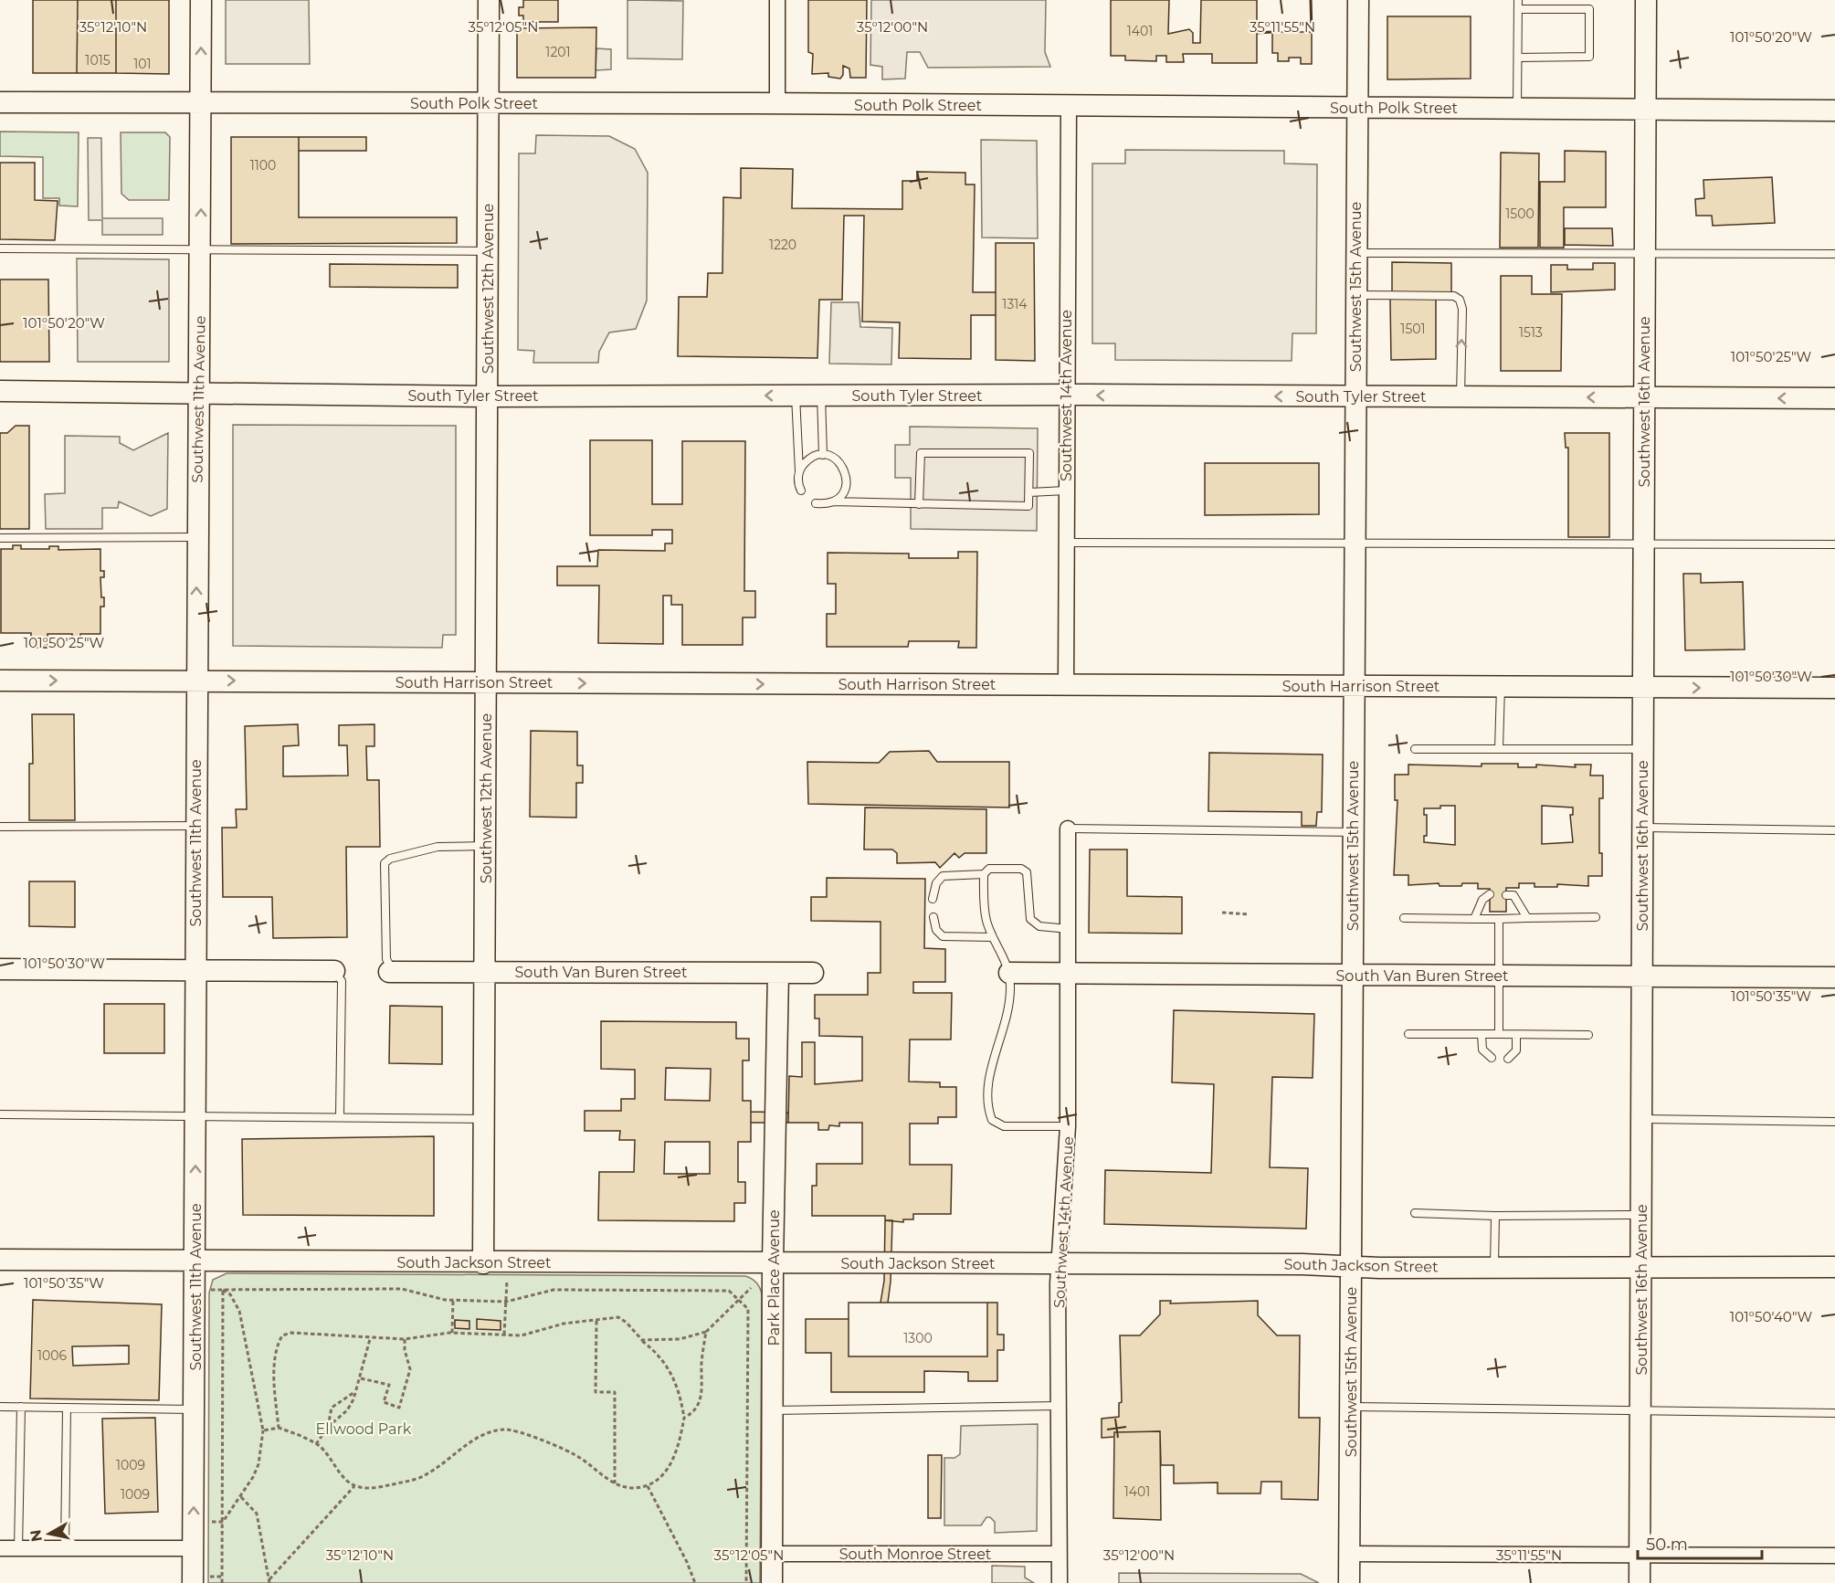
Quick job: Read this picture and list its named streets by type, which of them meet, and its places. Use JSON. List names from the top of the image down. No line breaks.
{"streets":{"street":["South Polk Street","Southwest 15th Avenue","Southwest 12th Avenue","South Tyler Street","Southwest 14th Avenue","Southwest 11th Avenue","Southwest 16th Avenue","South Harrison Street","South Van Buren Street","South Jackson Street","Park Place Avenue","South Monroe Street"]},"crossings":[["South Polk Street","Southwest 15th Avenue"],["South Polk Street","Southwest 12th Avenue"],["South Polk Street","Southwest 14th Avenue"],["South Polk Street","Southwest 11th Avenue"],["South Polk Street","Southwest 16th Avenue"],["Southwest 15th Avenue","South Tyler Street"],["Southwest 15th Avenue","South Harrison Street"],["Southwest 15th Avenue","South Van Buren Street"],["Southwest 15th Avenue","South Jackson Street"],["Southwest 12th Avenue","South Tyler Street"],["Southwest 12th Avenue","South Harrison Street"],["Southwest 12th Avenue","South Van Buren Street"],["Southwest 12th Avenue","South Jackson Street"],["South Tyler Street","Southwest 14th Avenue"],["South Tyler Street","Southwest 11th Avenue"],["South Tyler Street","Southwest 16th Avenue"],["Southwest 14th Avenue","South Harrison Street"],["Southwest 14th Avenue","South Van Buren Street"],["Southwest 14th Avenue","South Jackson Street"],["Southwest 14th Avenue","South Monroe Street"],["Southwest 11th Avenue","South Harrison Street"],["Southwest 11th Avenue","South Jackson Street"],["Southwest 16th Avenue","South Harrison Street"],["Southwest 16th Avenue","South Van Buren Street"],["Southwest 16th Avenue","South Jackson Street"],["South Van Buren Street","Park Place Avenue"],["South Jackson Street","Park Place Avenue"],["Park Place Avenue","South Monroe Street"]],"one_way":["South Tyler Street","Southwest 11th Avenue","South Harrison Street"],"parks":["Ellwood Park"],"house_numbers":["1401","1201","1015","101","1100","1500","1220","1314","1501","1513","1300","1006","1009","1401","1009"],"scale_bar":"50 m","north":"left","coordinates":["35°12'10\"N","35°12'00\"N","35°11'55\"N","35°12'05\"N","101°50'20\"W","101°50'25\"W","101°50'30\"W","101°50'35\"W","101°50'40\"W"]}
